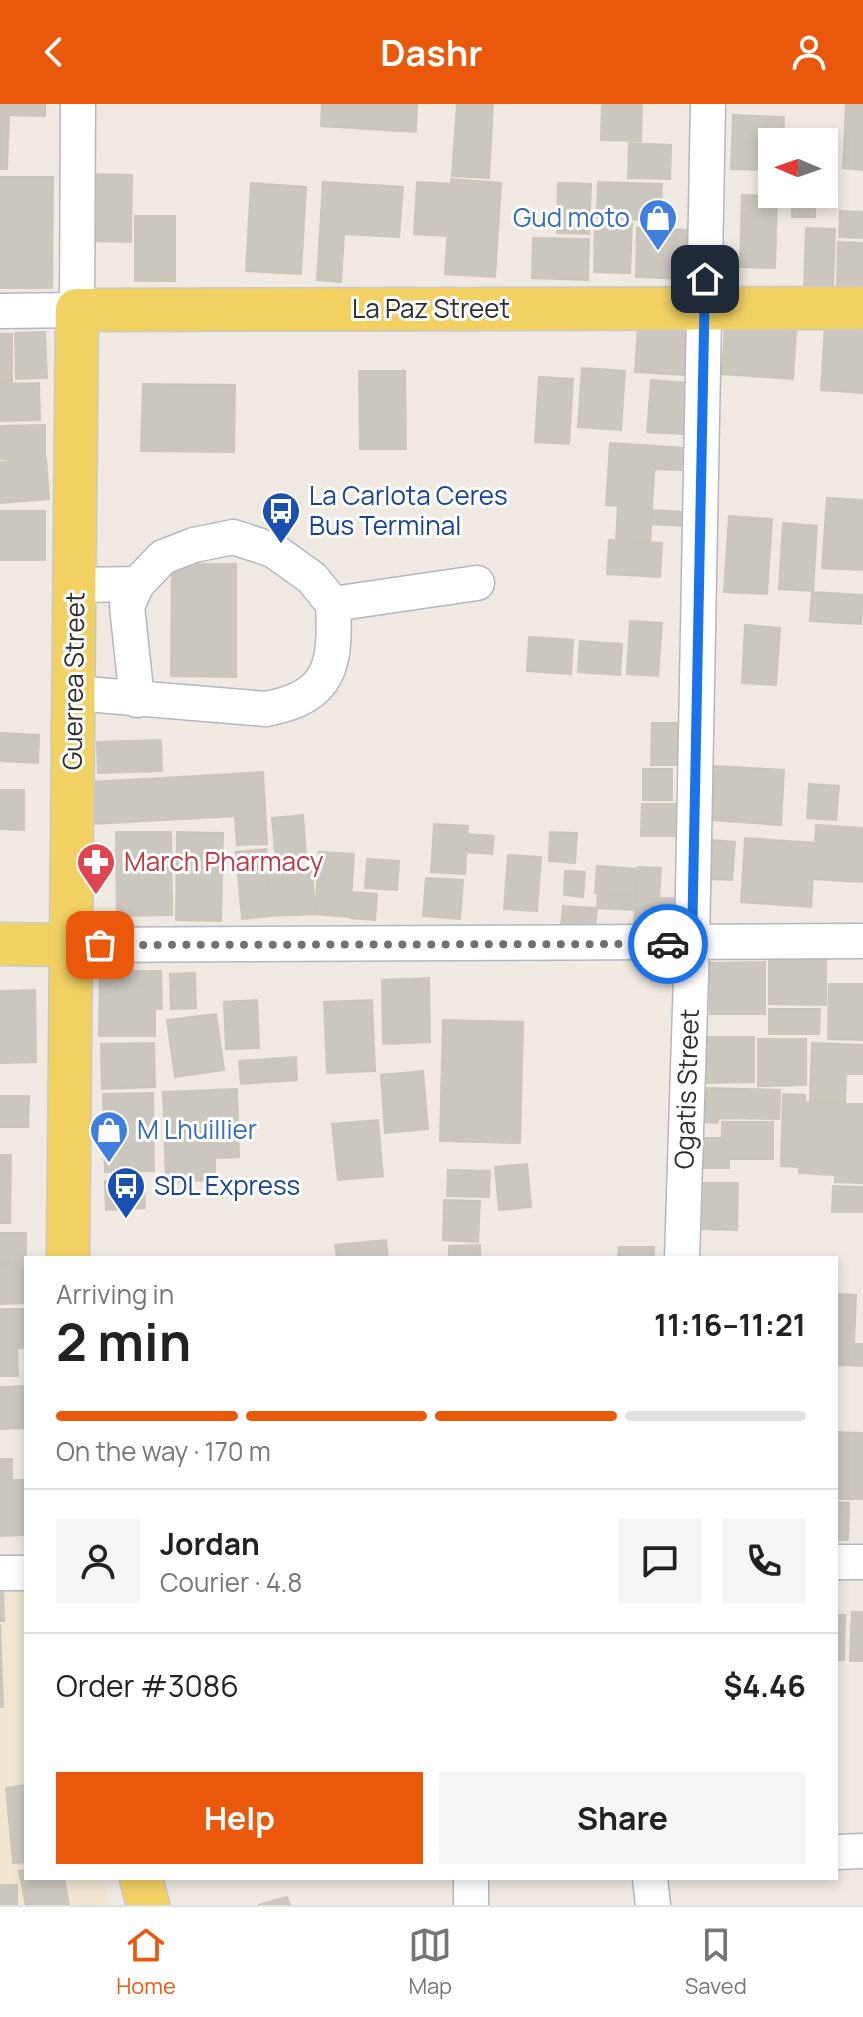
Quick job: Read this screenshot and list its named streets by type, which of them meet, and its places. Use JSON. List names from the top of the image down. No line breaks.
{"streets":{"main road":["La Paz Street","Guerrea Street"],"street":["Ogatis Street"]},"crossings":[["La Paz Street","Guerrea Street"],["La Paz Street","Ogatis Street"]],"places":{"shop":["Gud moto","M Lhuillier"],"bus stop":["La Carlota Ceres Bus Terminal","SDL Express"],"pharmacy":["March Pharmacy"]},"north":"left","page":{"header":"Dashr","heading":["2 min","Arriving in","11:16–11:21"],"panel":["Jordan","Courier · 4.8","Order #3086","$4.46"],"bar":"On the way · 170 m","buttons":["Help","Share"],"tabs":["Home","Map","Saved"]}}
